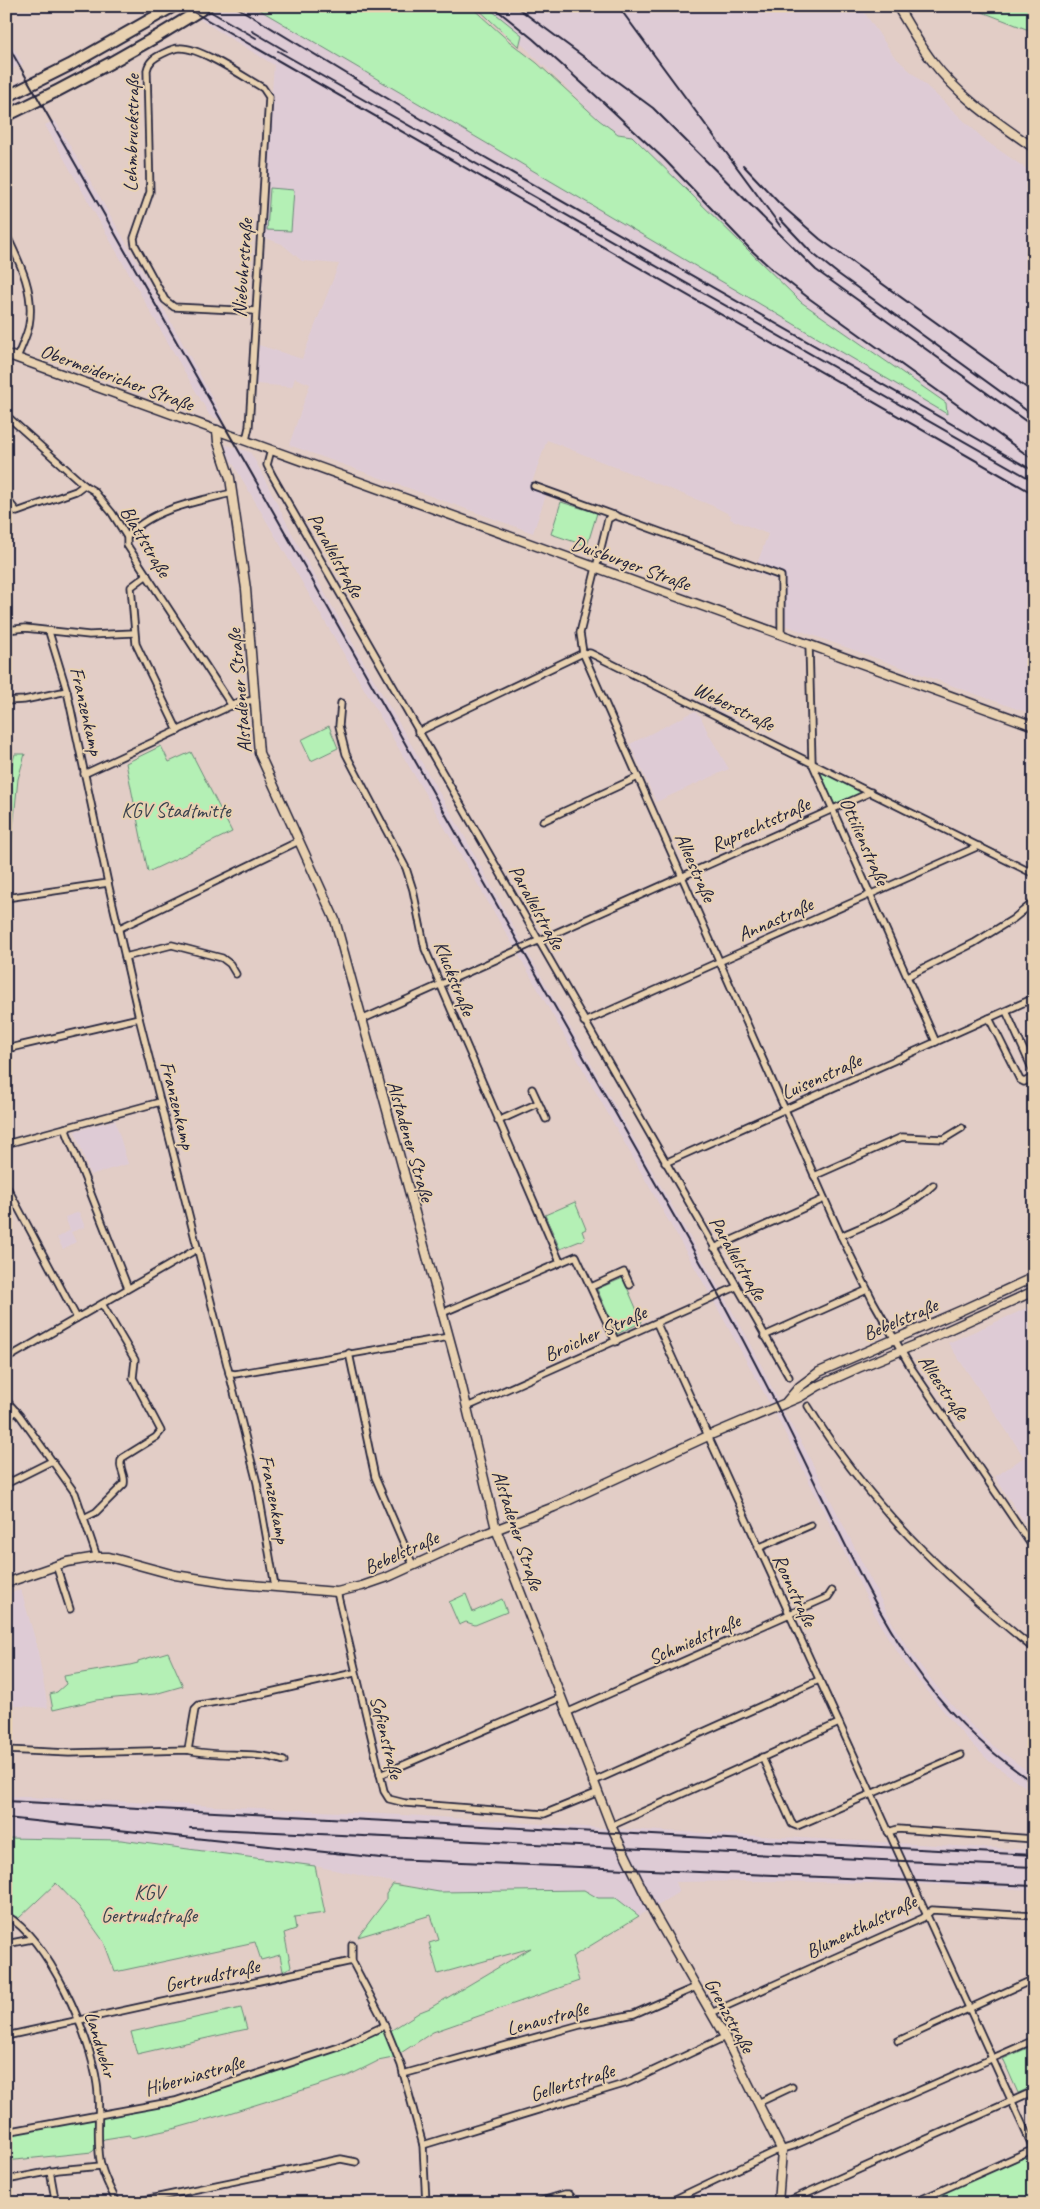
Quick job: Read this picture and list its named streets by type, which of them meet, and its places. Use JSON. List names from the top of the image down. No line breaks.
{"streets":{"street":["Lehmbruckstraße","Niebuhrstraße","Obermeidericher Straße","Blattstraße","Parallelstraße","Duisburger Straße","Alstadener Straße","Weberstraße","Franzenkamp","Ruprechtstraße","Ottilienstraße","Alleestraße","Annastraße","Kluckstraße","Luisenstraße","Bebelstraße","Broicher Straße","Roonstraße","Schmiedstraße","Sofienstraße","Blumenthalstraße","Gertrudstraße","Grenzstraße","Lenaustraße","Landwehr","Hiberniastraße","Gellertstraße"]},"crossings":[["Lehmbruckstraße","Niebuhrstraße"],["Niebuhrstraße","Duisburger Straße"],["Obermeidericher Straße","Duisburger Straße"],["Obermeidericher Straße","Alstadener Straße"],["Parallelstraße","Duisburger Straße"],["Parallelstraße","Ruprechtstraße"],["Parallelstraße","Annastraße"],["Parallelstraße","Luisenstraße"],["Parallelstraße","Broicher Straße"],["Duisburger Straße","Alstadener Straße"],["Duisburger Straße","Ottilienstraße"],["Duisburger Straße","Alleestraße"],["Alstadener Straße","Ruprechtstraße"],["Alstadener Straße","Bebelstraße"],["Alstadener Straße","Broicher Straße"],["Alstadener Straße","Schmiedstraße"],["Alstadener Straße","Sofienstraße"],["Alstadener Straße","Grenzstraße"],["Weberstraße","Ruprechtstraße"],["Weberstraße","Ottilienstraße"],["Weberstraße","Alleestraße"],["Weberstraße","Annastraße"],["Franzenkamp","Bebelstraße"],["Ruprechtstraße","Ottilienstraße"],["Ruprechtstraße","Alleestraße"],["Ruprechtstraße","Kluckstraße"],["Ottilienstraße","Annastraße"],["Ottilienstraße","Luisenstraße"],["Alleestraße","Annastraße"],["Alleestraße","Luisenstraße"],["Alleestraße","Bebelstraße"],["Bebelstraße","Roonstraße"],["Bebelstraße","Sofienstraße"],["Broicher Straße","Roonstraße"],["Roonstraße","Schmiedstraße"],["Roonstraße","Blumenthalstraße"],["Blumenthalstraße","Grenzstraße"],["Gertrudstraße","Landwehr"],["Grenzstraße","Lenaustraße"],["Grenzstraße","Gellertstraße"],["Landwehr","Hiberniastraße"]],"parks":["KGV Stadtmitte","KGV Gertrudstraße"]}
